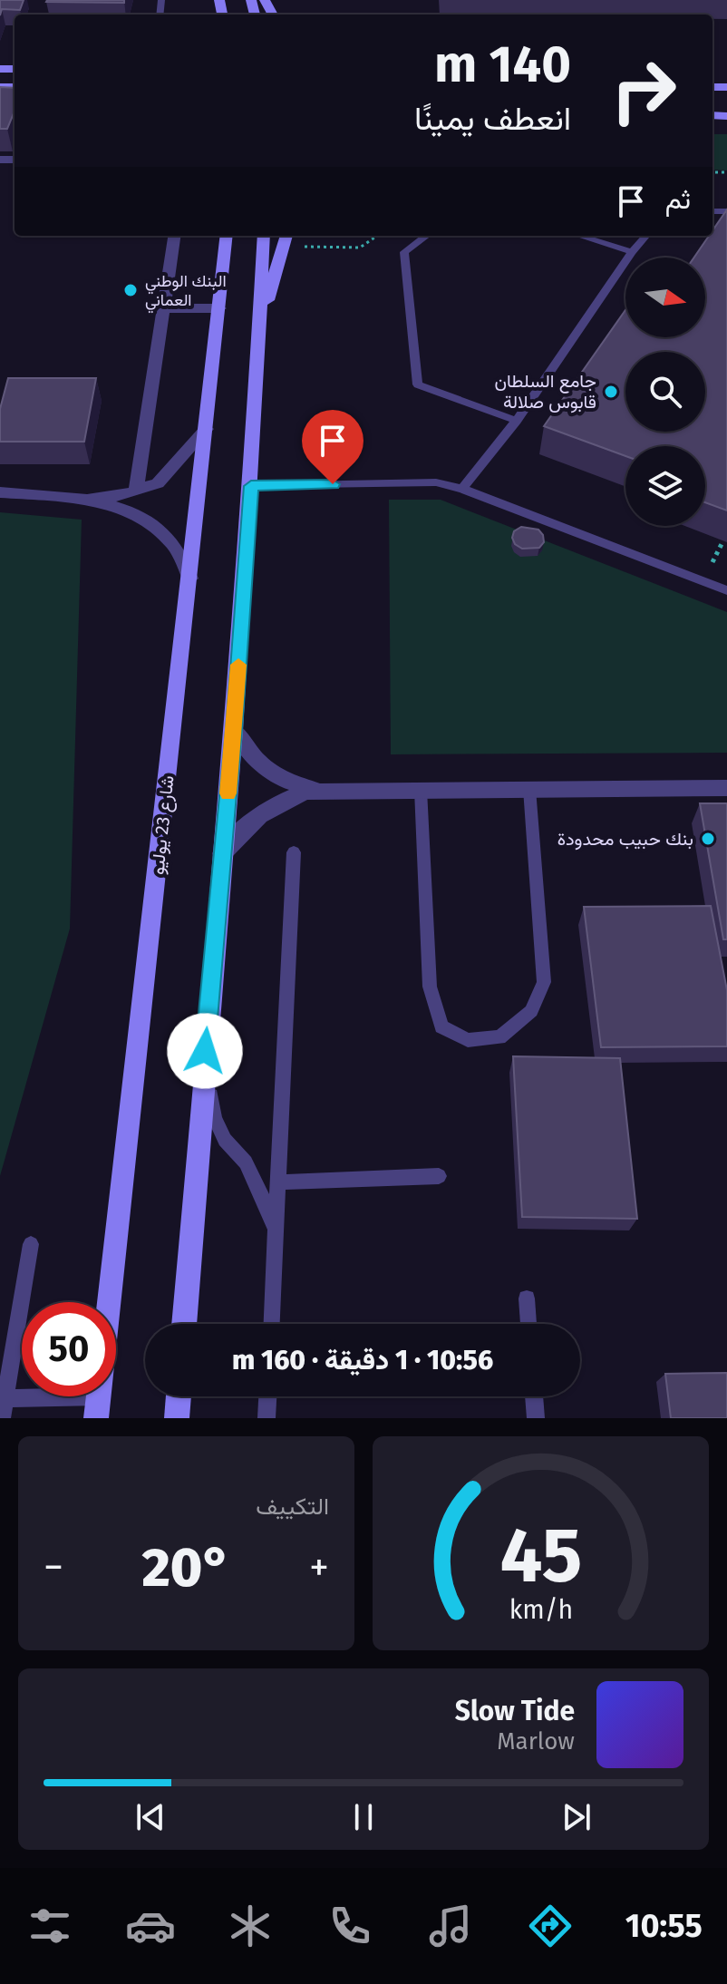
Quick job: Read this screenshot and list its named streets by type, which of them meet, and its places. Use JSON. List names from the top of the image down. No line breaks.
{"streets":{"main road":["شارع 23 يوليو"]},"places":["البنك الوطني العماني","جامع السلطان قابوس صلالة","بنك حبيب محدودة"],"north":"right","page":{"turn":["140 m","انعطف يمينًا"],"then":"ثم","limit":"50","trip":"10:56 · 1 دقيقة · 160 m","tile":"التكييف","heat":["−","20°","+"],"song":["Slow Tide","Marlow"],"tabs":"10:55","gauge":["45","km/h"]}}
